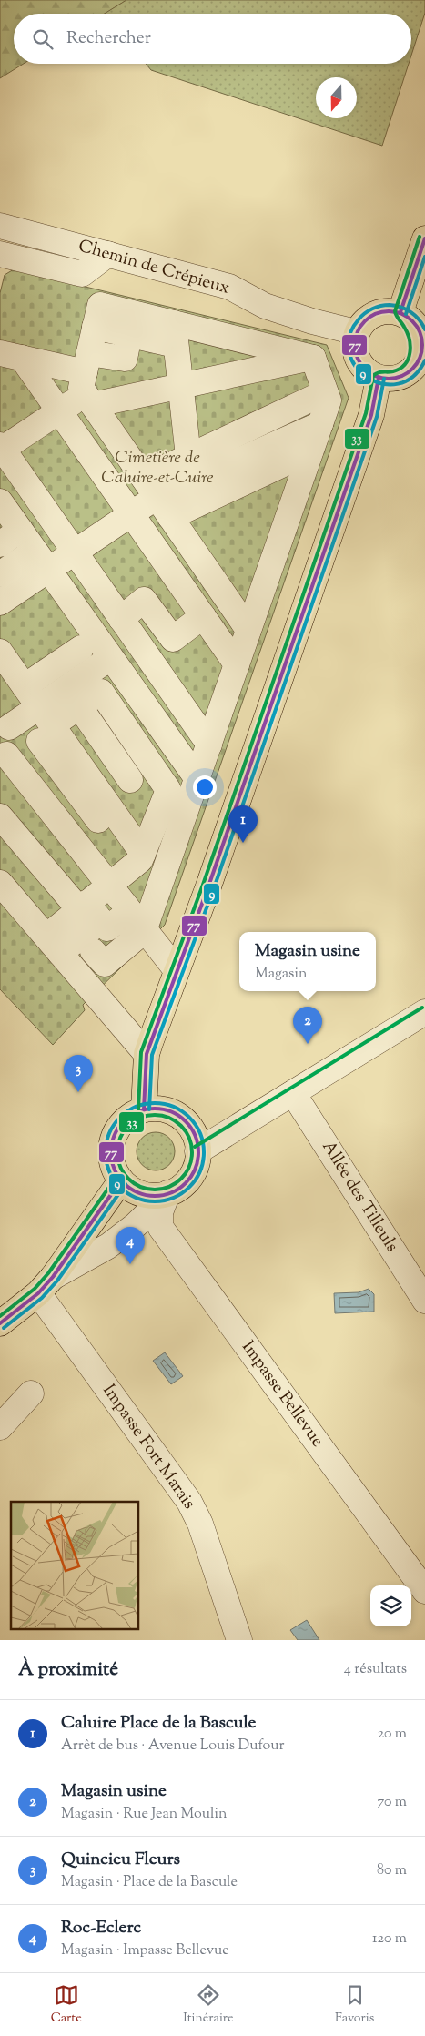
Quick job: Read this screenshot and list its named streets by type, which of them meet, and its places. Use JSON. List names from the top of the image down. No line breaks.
{"streets":{"street":["Chemin de Crépieux","Allée des Tilleuls","Impasse Bellevue","Impasse Fort Marais"]},"parks":["Cimetière de Caluire-et-Cuire"],"lines":["transit line 33","transit line 77","transit line 9"],"north":"bottom","page":{"search":"Rechercher","pins":["1","2","3","4"],"popup":["Magasin usine","Magasin"],"heading":["À proximité","4 résultats"],"list":[{"mark":"1","name":"Caluire Place de la Bascule","note":"Arrêt de bus · Avenue Louis Dufour","value":"20 m"},{"mark":"2","name":"Magasin usine","note":"Magasin · Rue Jean Moulin","value":"70 m"},{"mark":"3","name":"Quincieu Fleurs","note":"Magasin · Place de la Bascule","value":"80 m"},{"mark":"4","name":"Roc-Eclerc","note":"Magasin · Impasse Bellevue","value":"120 m"}],"nav":["Carte","Itinéraire","Favoris"]}}
